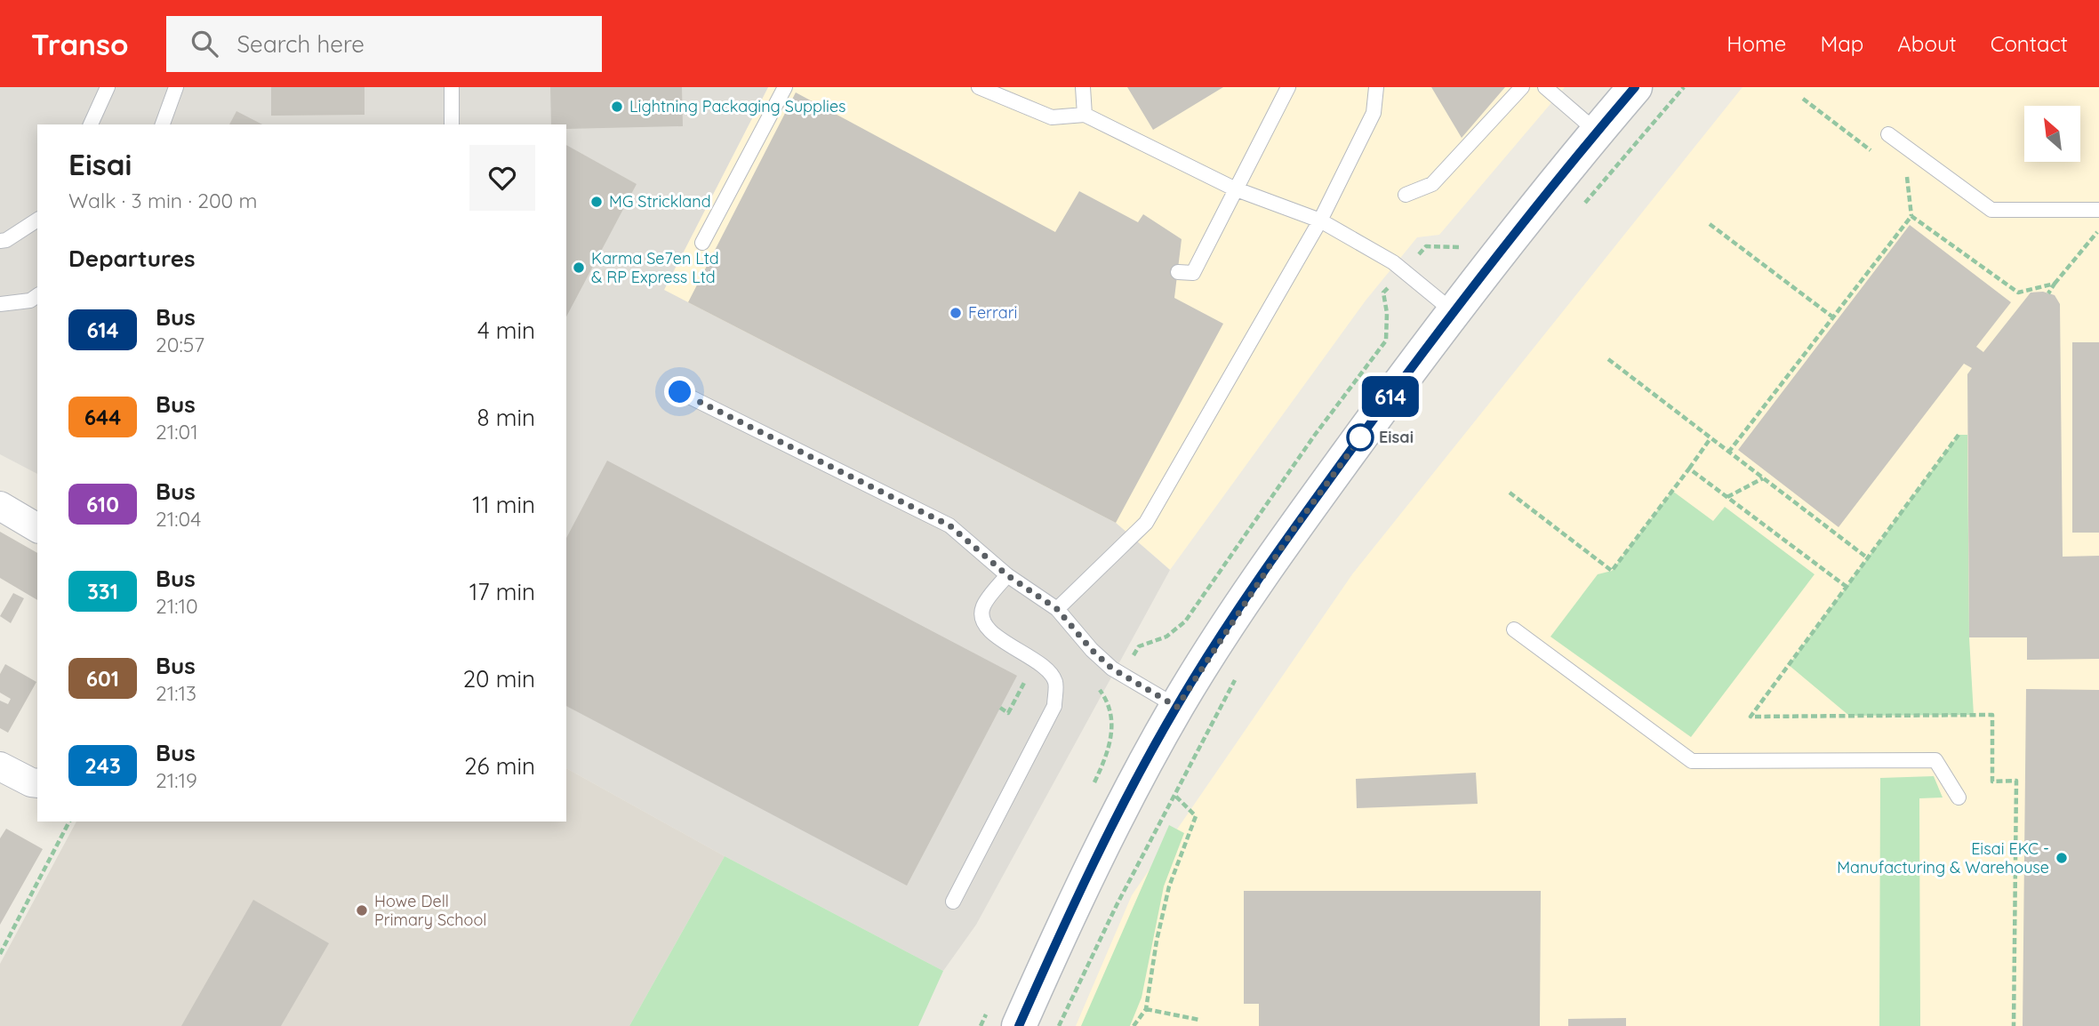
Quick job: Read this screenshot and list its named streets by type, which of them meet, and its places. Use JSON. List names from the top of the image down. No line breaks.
{"places":["Lightning Packaging Supplies","MG Strickland","Karma Se7en Ltd & RP Express Ltd","Ferrari","Eisai","Eisai EKC - Manufacturing & Warehouse","Howe Dell Primary School"],"lines":["bus line 614"],"north":"top left","page":{"header":"Transo","search":"Search here","nav":["Home","Map","About","Contact"],"on_map":"614","heading":[["Eisai","Walk · 3 min · 200 m"],"Departures"],"list":[{"mark":"614","name":"Bus","note":"20:57","value":"4 min"},{"mark":"644","name":"Bus","note":"21:01","value":"8 min"},{"mark":"610","name":"Bus","note":"21:04","value":"11 min"},{"mark":"331","name":"Bus","note":"21:10","value":"17 min"},{"mark":"601","name":"Bus","note":"21:13","value":"20 min"},{"mark":"243","name":"Bus","note":"21:19","value":"26 min"}]}}
